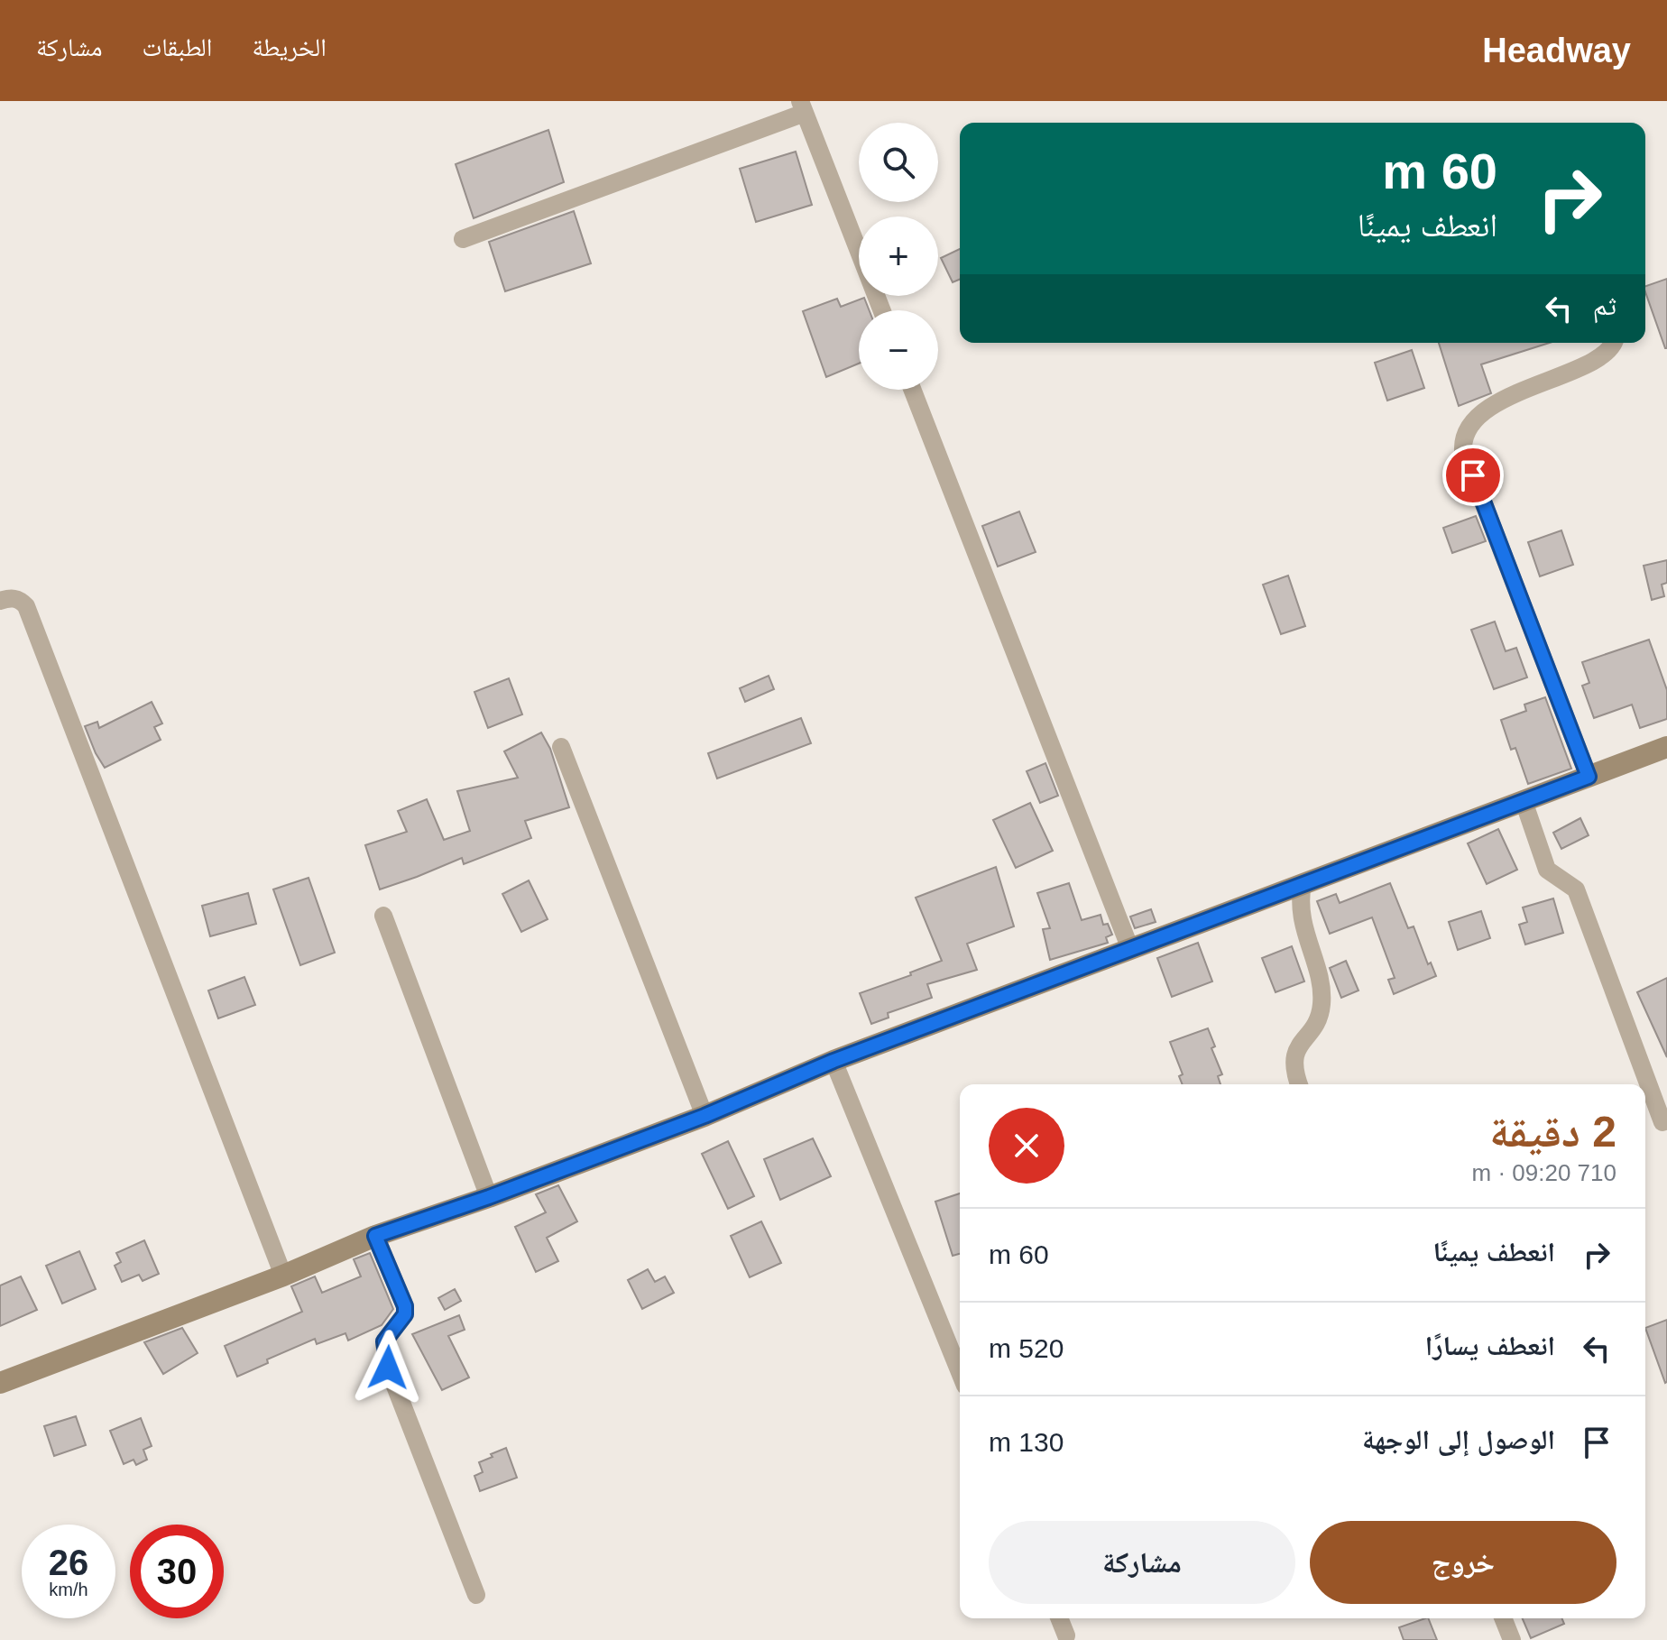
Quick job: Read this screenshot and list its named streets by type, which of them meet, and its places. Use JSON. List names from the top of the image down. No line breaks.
{"page":{"header":"Headway","nav":["الخريطة","الطبقات","مشاركة"],"map_buttons":["+","−"],"turn":["60 m","انعطف يمينًا"],"then":"ثم","heading":["2 دقيقة","710 m · 09:20"],"list":[{"name":"انعطف يمينًا","value":"60 m"},{"name":"انعطف يسارًا","value":"520 m"},{"name":"الوصول إلى الوجهة","value":"130 m"}],"buttons":["خروج","مشاركة"],"speed":"26 km/h","limit":"30"}}
